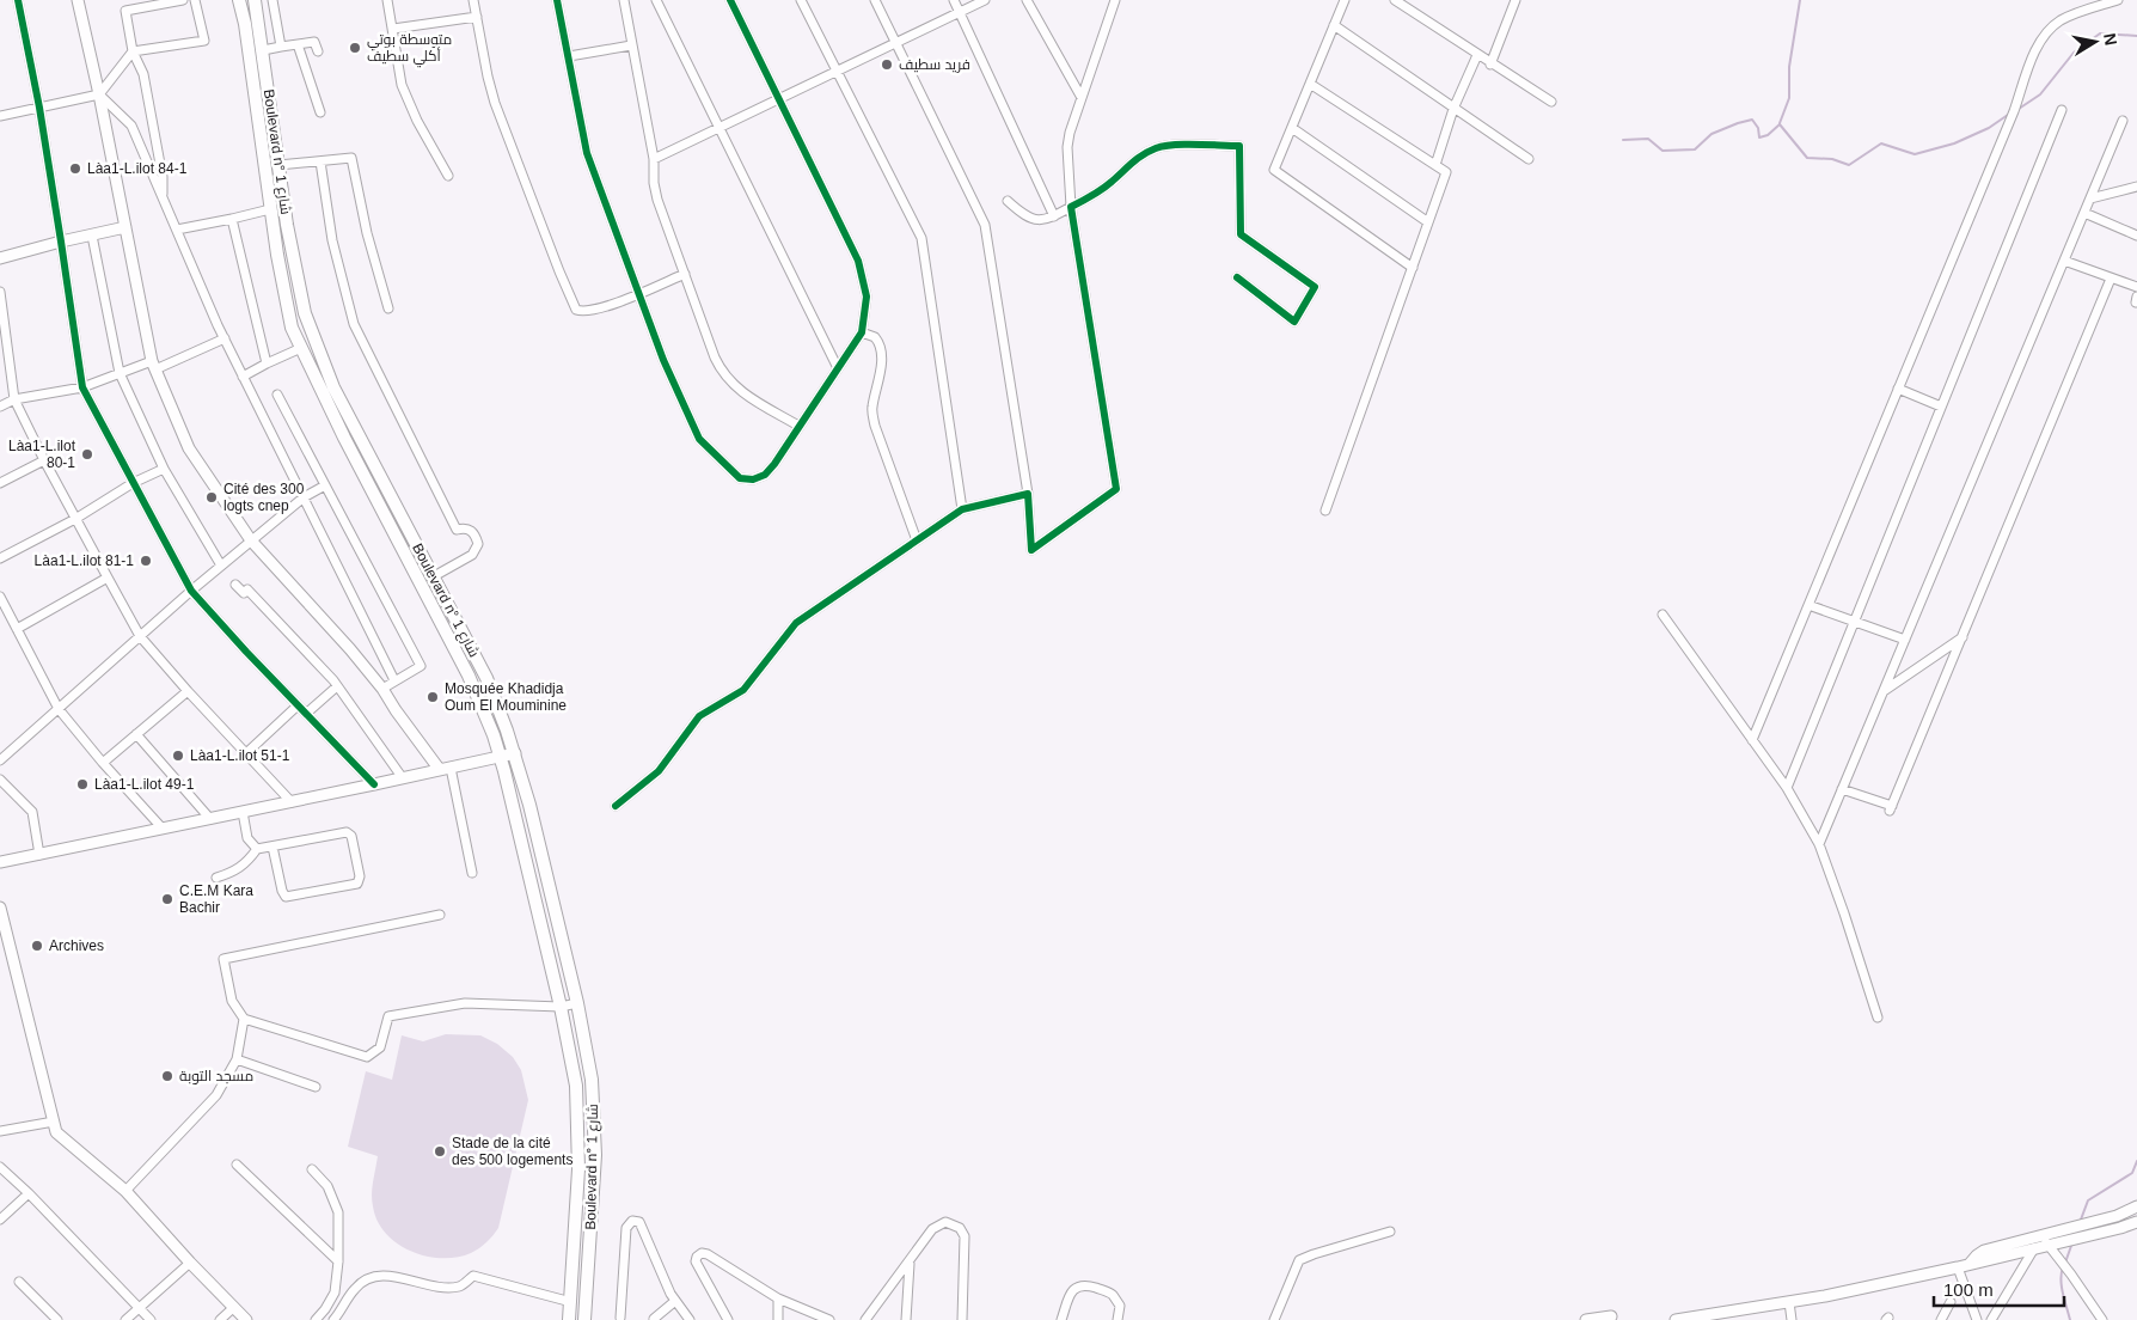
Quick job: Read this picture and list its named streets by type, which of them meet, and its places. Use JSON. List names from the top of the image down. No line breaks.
{"streets":{"main road":["Boulevard n° شارع 1"]},"places":["متوسطة بوتي أكلي سطيف","فريد سطيف","Làa1-L.ilot 84-1","Làa1-L.ilot 80-1","Cité des 300 logts cnep","Làa1-L.ilot 81-1","Mosquée Khadidja Oum El Mouminine","Làa1-L.ilot 51-1","Làa1-L.ilot 49-1","C.E.M Kara Bachir","Archives","مسجد التوبة","Stade de la cité des 500 logements"],"scale_bar":"100 m","north":"right"}
